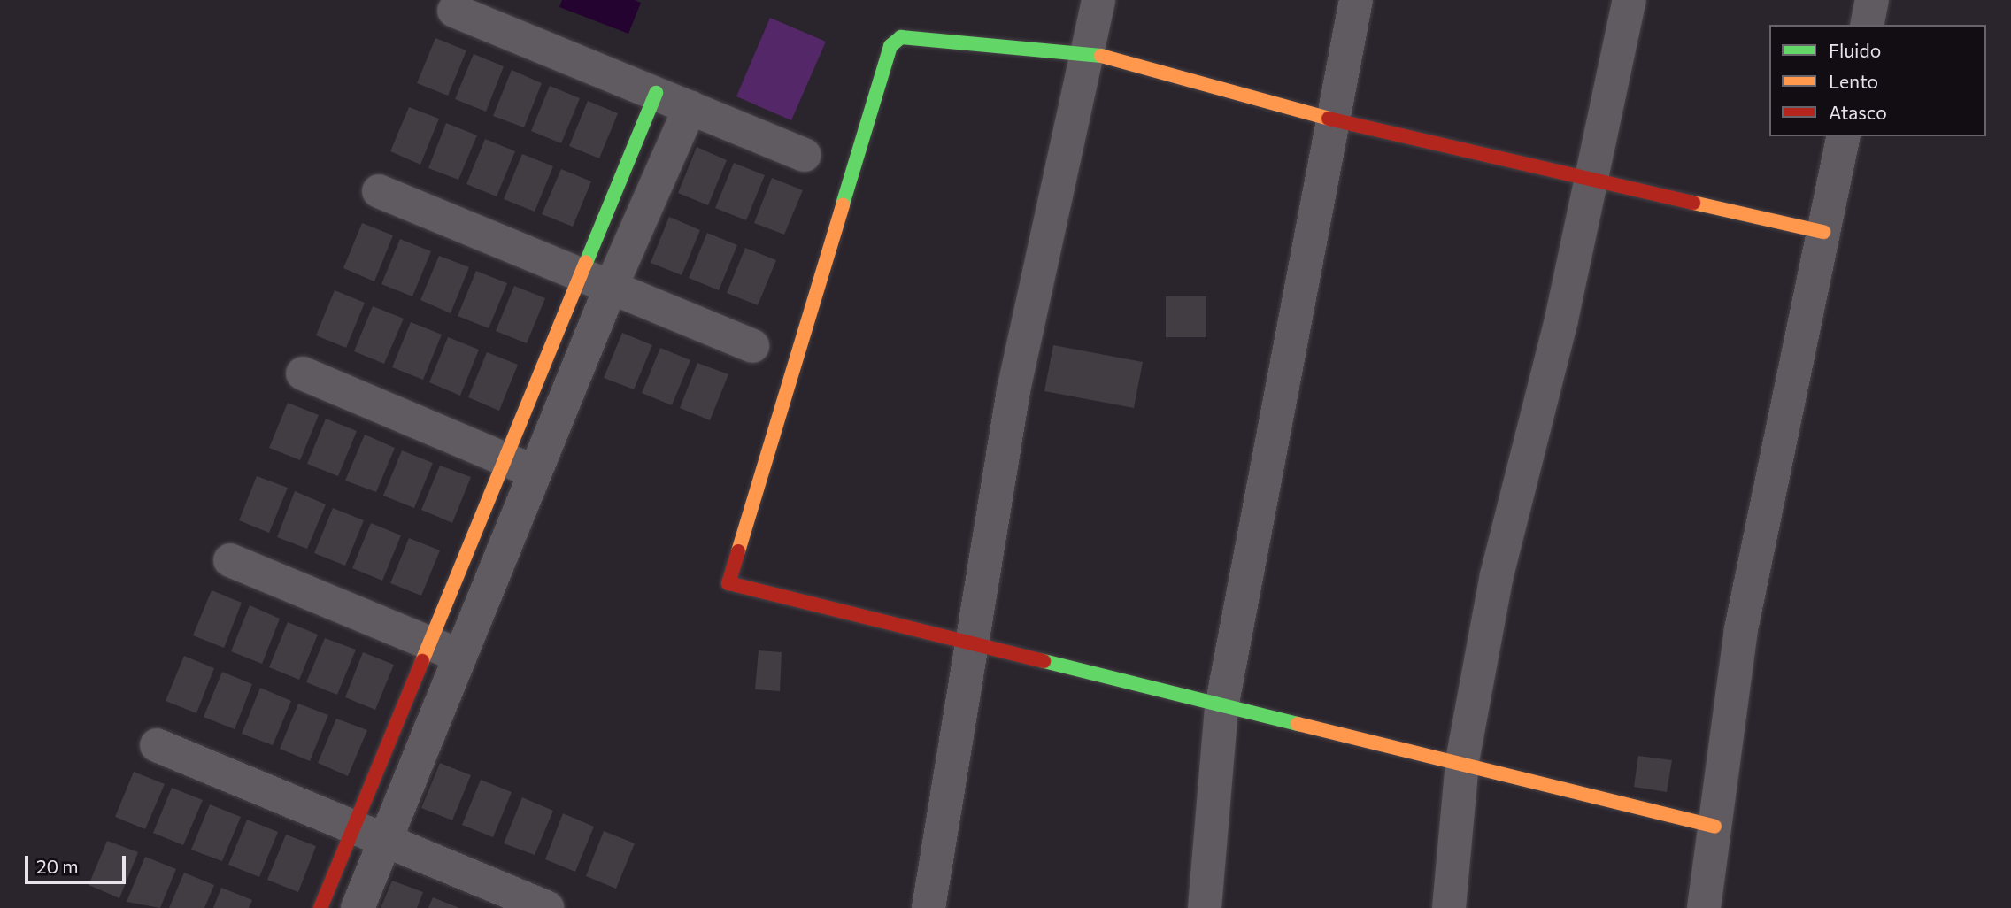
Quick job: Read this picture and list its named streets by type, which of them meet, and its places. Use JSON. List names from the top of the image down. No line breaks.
{"legend":["Fluido","Lento","Atasco"],"scale_bar":"20 m"}
